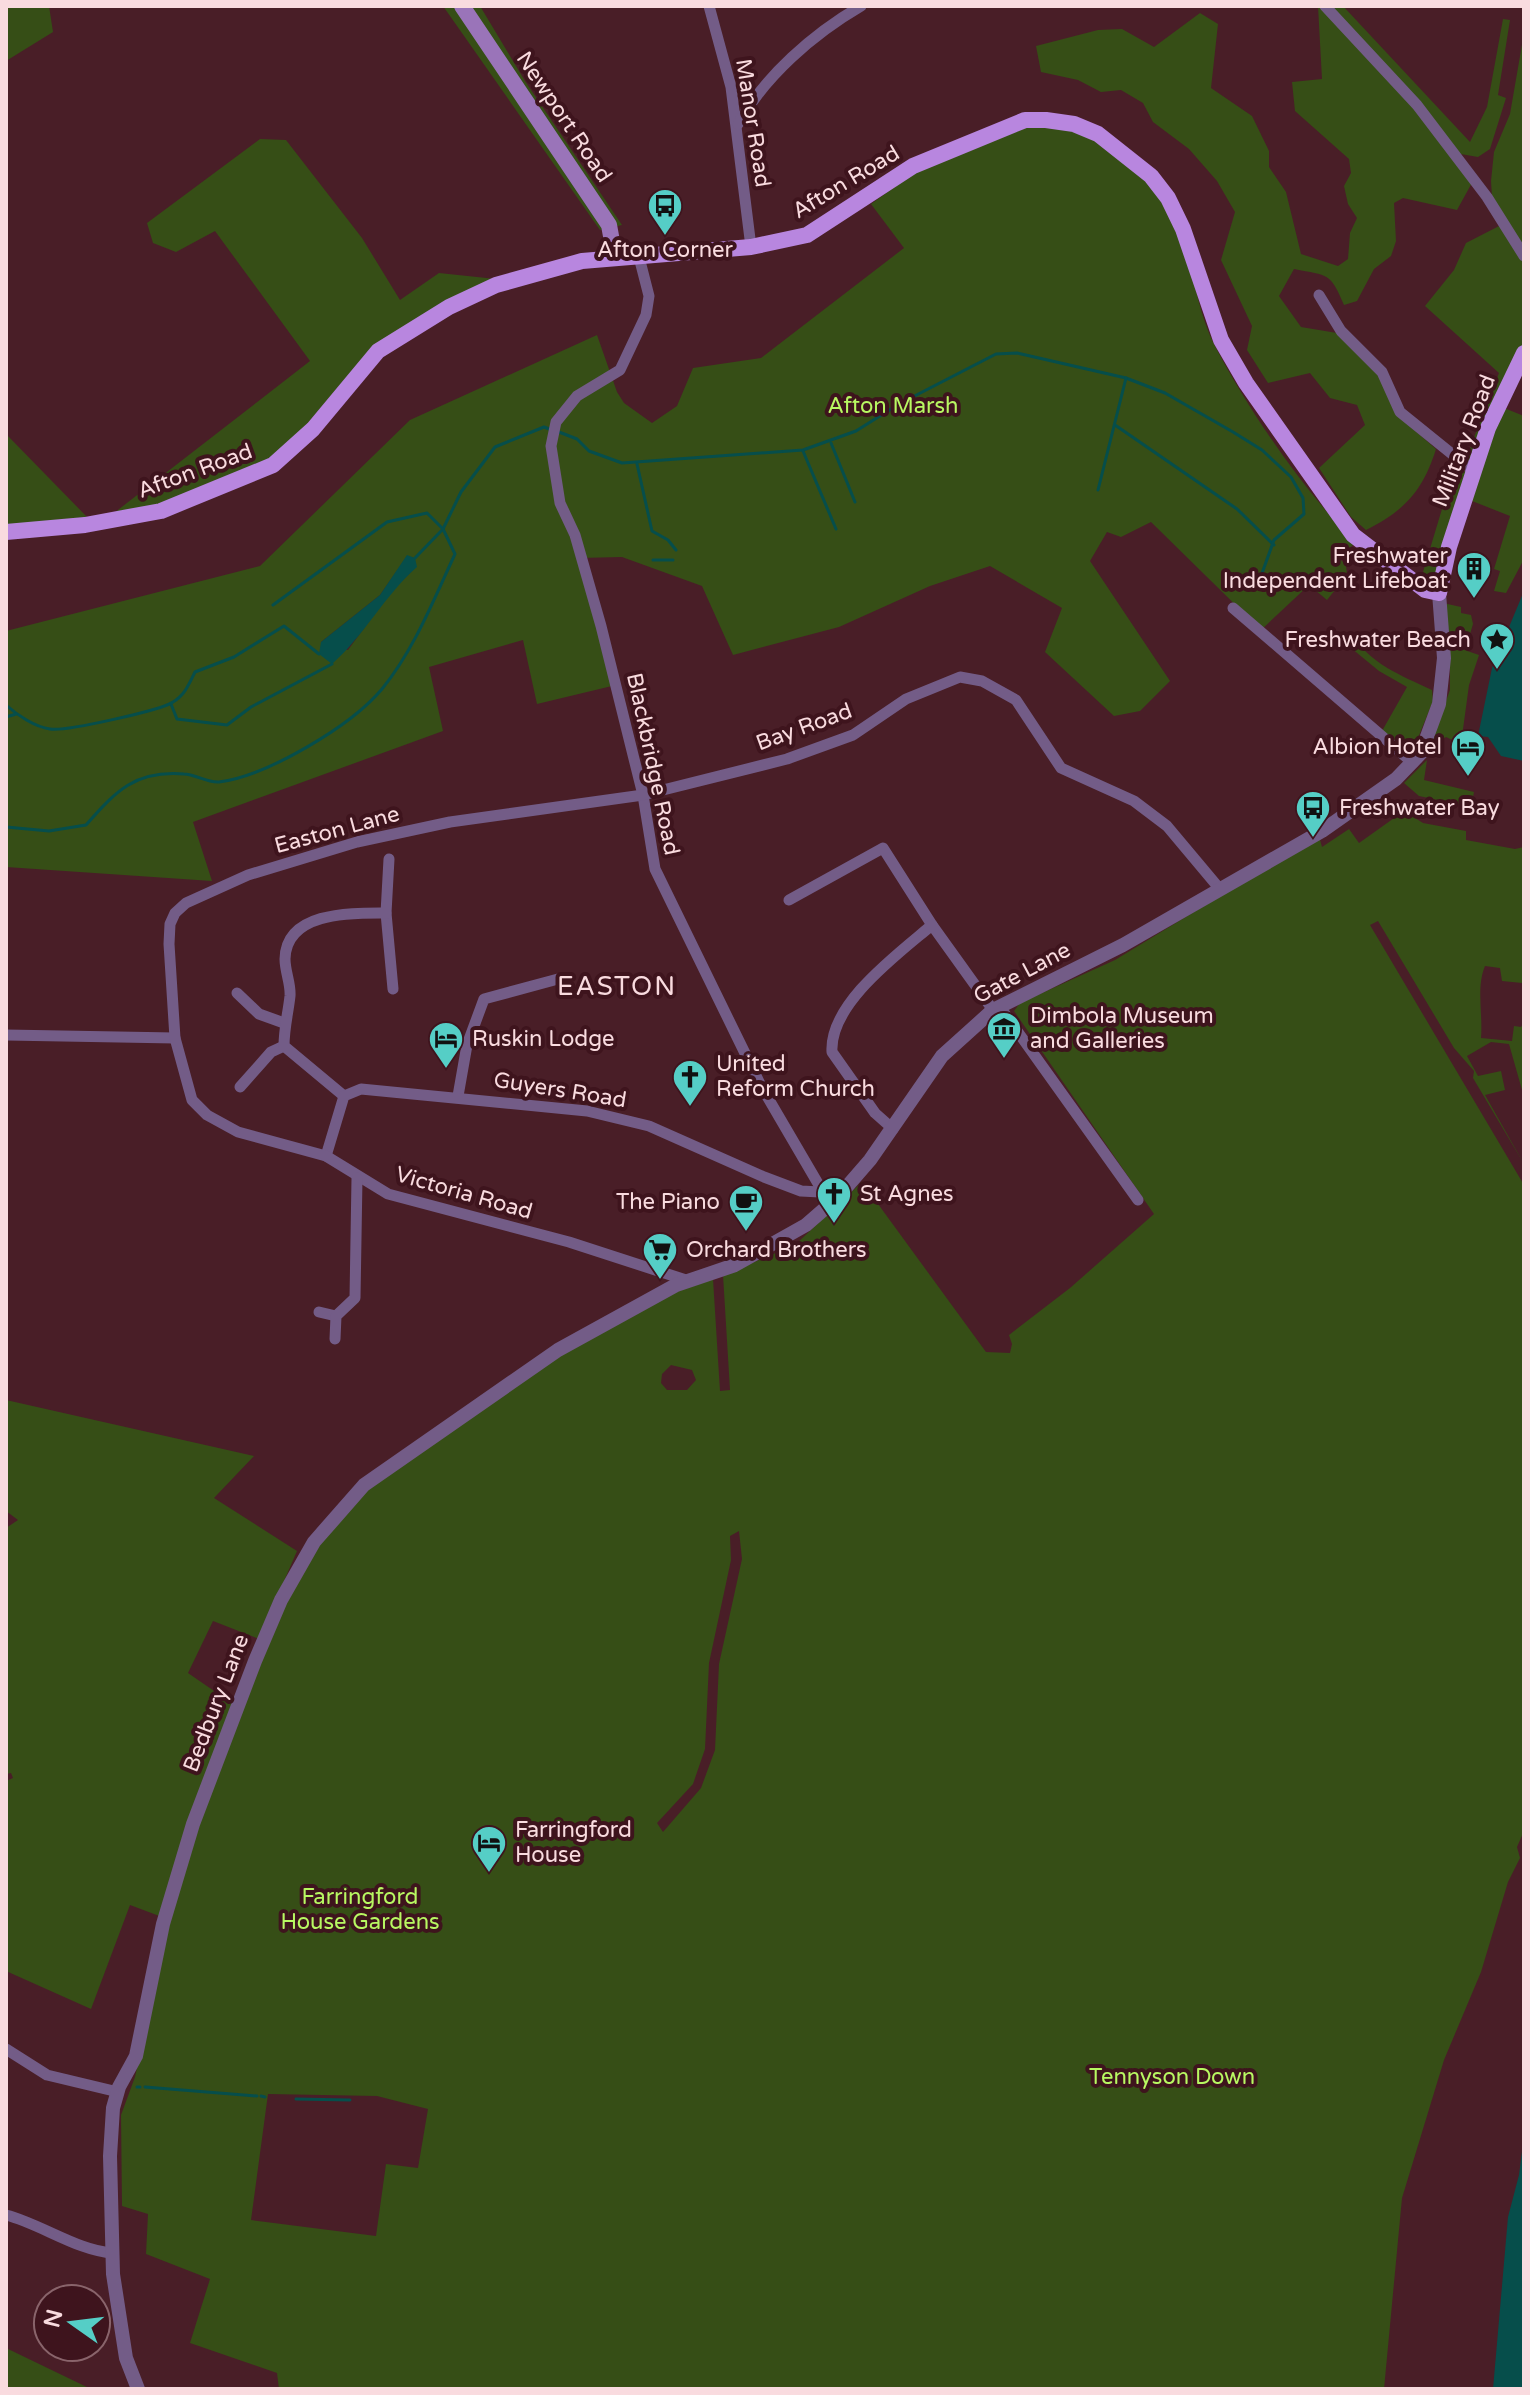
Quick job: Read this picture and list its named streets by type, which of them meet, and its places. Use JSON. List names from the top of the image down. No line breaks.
{"streets":{"main road":["Newport Road","Afton Road","Military Road"],"street":["Manor Road","Bay Road","Blackbridge Road","Easton Lane","Gate Lane","Guyers Road","Victoria Road","Bedbury Lane"]},"crossings":[["Newport Road","Afton Road"],["Manor Road","Afton Road"],["Afton Road","Military Road"],["Afton Road","Blackbridge Road"],["Afton Road","Gate Lane"],["Military Road","Gate Lane"],["Bay Road","Blackbridge Road"],["Bay Road","Easton Lane"],["Bay Road","Gate Lane"],["Blackbridge Road","Easton Lane"],["Blackbridge Road","Gate Lane"],["Blackbridge Road","Guyers Road"],["Easton Lane","Victoria Road"],["Gate Lane","Victoria Road"],["Gate Lane","Bedbury Lane"],["Victoria Road","Bedbury Lane"]],"districts":["EASTON"],"parks":["Afton Marsh","Farringford House Gardens","Tennyson Down"],"places":{"bus stop":["Afton Corner","Freshwater Bay"],"building":["Freshwater Independent Lifeboat"],"place":["Freshwater Beach"],"hotel":["Albion Hotel","Ruskin Lodge","Farringford House"],"museum":["Dimbola Museum and Galleries"],"church":["United Reform Church","St Agnes"],"cafe":["The Piano"],"supermarket":["Orchard Brothers"]},"north":"left"}
